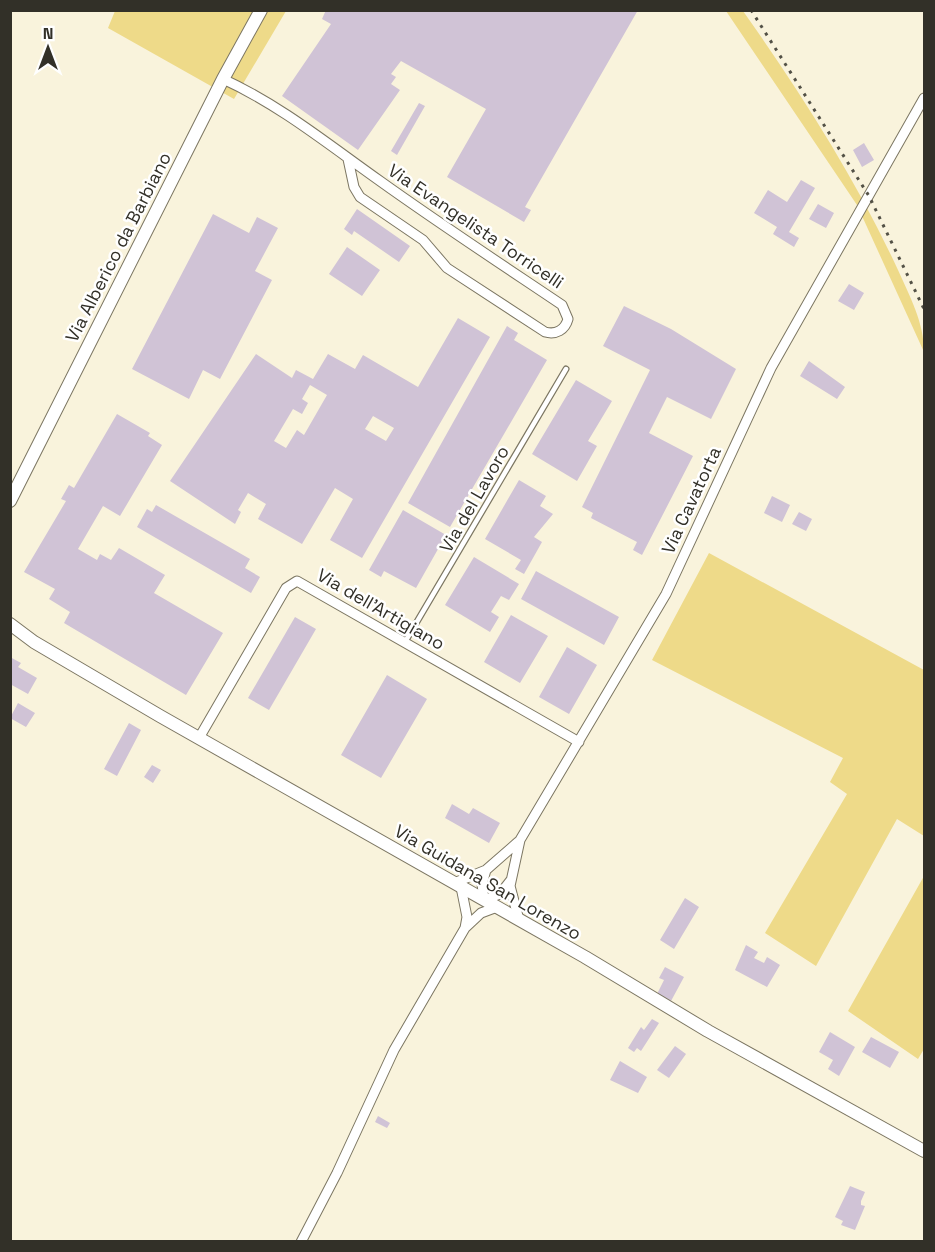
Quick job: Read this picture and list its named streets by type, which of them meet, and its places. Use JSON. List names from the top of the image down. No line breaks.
{"streets":{"street":["Via Evangelista Torricelli","Via Alberico da Barbiano","Via Cavatorta","Via dell'Artigiano","Via Guidana San Lorenzo"],"lane":["Via del Lavoro"]},"crossings":[["Via Evangelista Torricelli","Via Alberico da Barbiano"],["Via del Lavoro","Via dell'Artigiano"],["Via Cavatorta","Via dell'Artigiano"],["Via Cavatorta","Via Guidana San Lorenzo"],["Via dell'Artigiano","Via Guidana San Lorenzo"]],"north":"top"}
